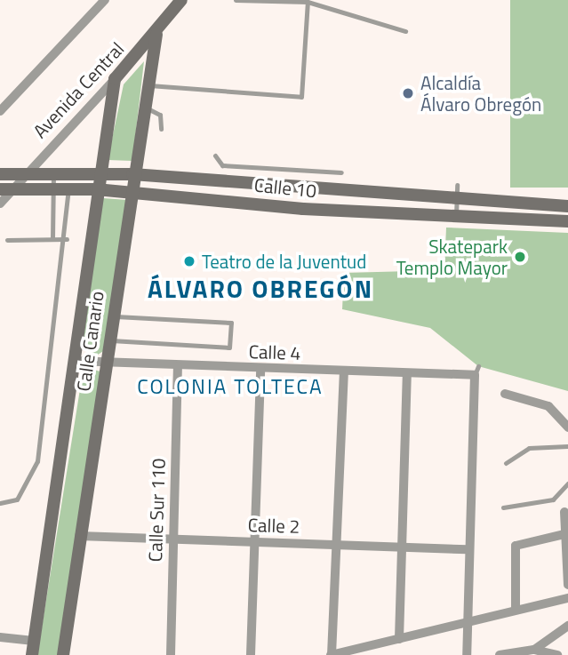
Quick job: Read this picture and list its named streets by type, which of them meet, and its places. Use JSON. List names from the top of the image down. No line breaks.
{"streets":{"street":["Avenida Central","Calle 10","Calle Canario","Calle 4","Calle Sur 110","Calle 2"]},"crossings":[["Avenida Central","Calle 10"],["Avenida Central","Calle Canario"],["Calle 10","Calle Canario"],["Calle Canario","Calle 4"],["Calle Canario","Calle 2"],["Calle 4","Calle Sur 110"],["Calle 4","Calle 2"],["Calle Sur 110","Calle 2"]],"districts":["ÁLVARO OBREGÓN","COLONIA TOLTECA"],"places":["Alcaldía Álvaro Obregón","Skatepark Templo Mayor","Teatro de la Juventud"]}
